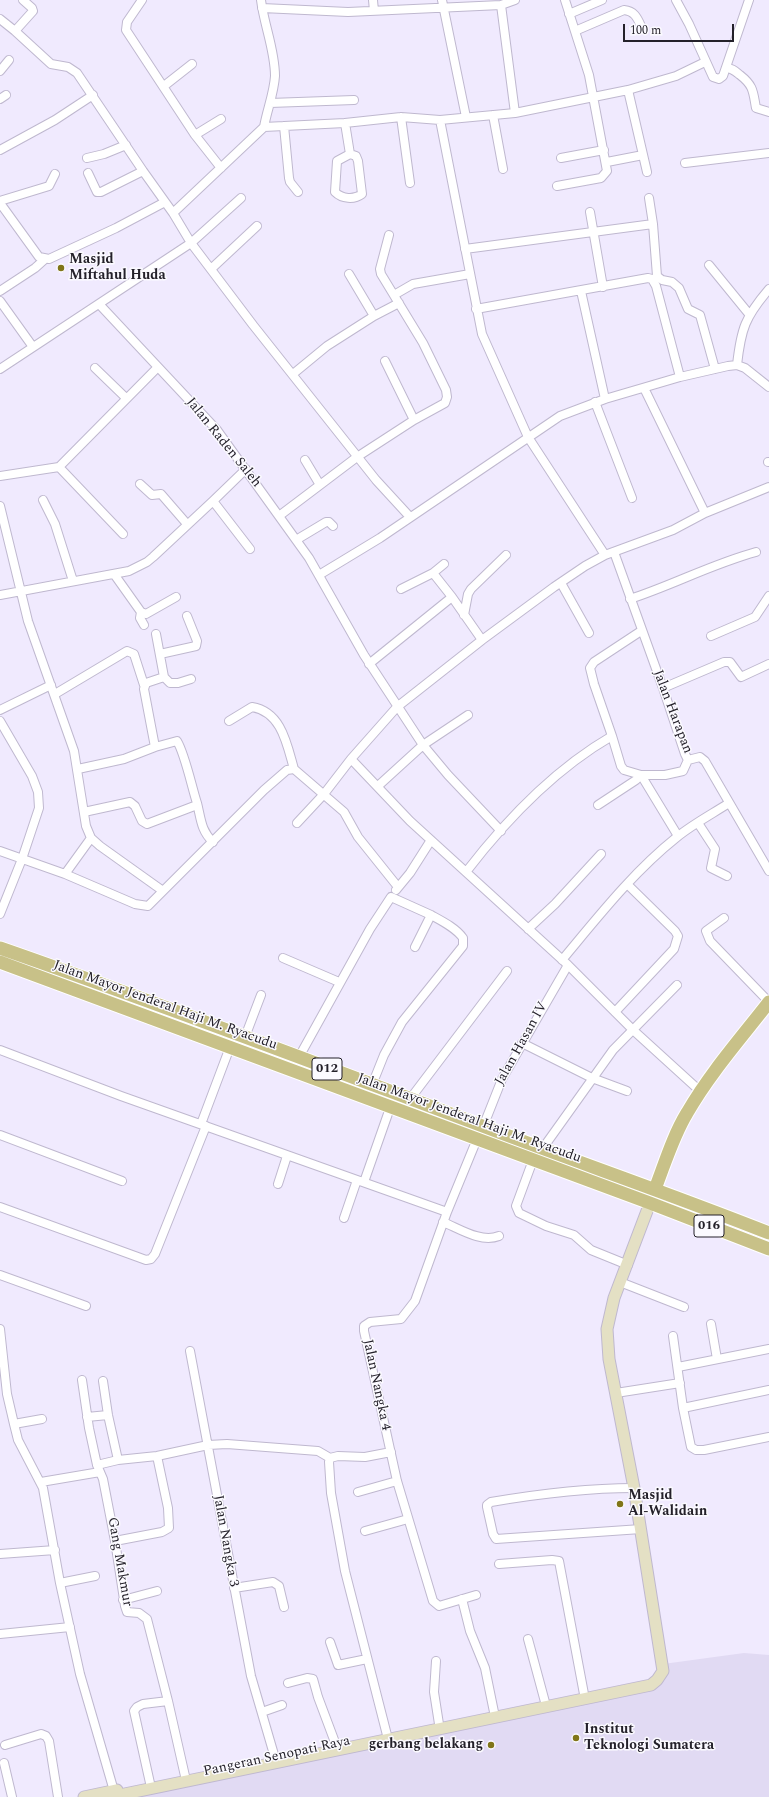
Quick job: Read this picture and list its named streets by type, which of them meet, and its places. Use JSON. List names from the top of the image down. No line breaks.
{"streets":{"main road":["Jalan Mayor Jenderal Haji M. Ryacudu","012","016"],"street":["Jalan Raden Saleh","Jalan Harapan","Jalan Hasan IV","Jalan Nangka 4","Jalan Nangka 3","Gang Makmur","Pangeran Senopati Raya"]},"crossings":[["Jalan Harapan","Jalan Hasan IV"],["Jalan Mayor Jenderal Haji M. Ryacudu","Jalan Hasan IV"],["Jalan Mayor Jenderal Haji M. Ryacudu","Jalan Nangka 4"],["Jalan Nangka 3","Pangeran Senopati Raya"],["Gang Makmur","Pangeran Senopati Raya"]],"places":["Masjid Miftahul Huda","Masjid Al-Walidain","Institut Teknologi Sumatera","gerbang belakang"],"scale_bar":"100 m"}
